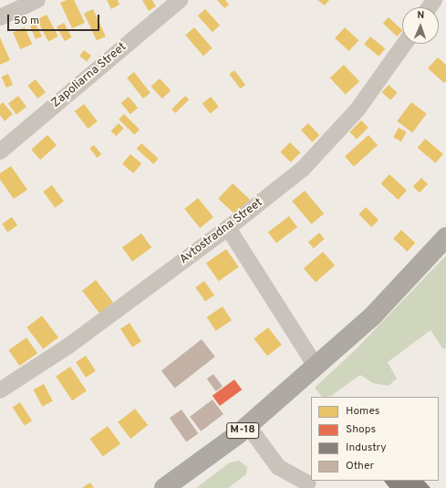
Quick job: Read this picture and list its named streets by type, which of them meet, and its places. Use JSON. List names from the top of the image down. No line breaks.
{"streets":{"highway":["М-18"],"street":["Zapoliarna Street","Avtostradna Street"]},"legend":["Homes","Shops","Industry","Other"],"scale_bar":"50 m","north":"top"}
